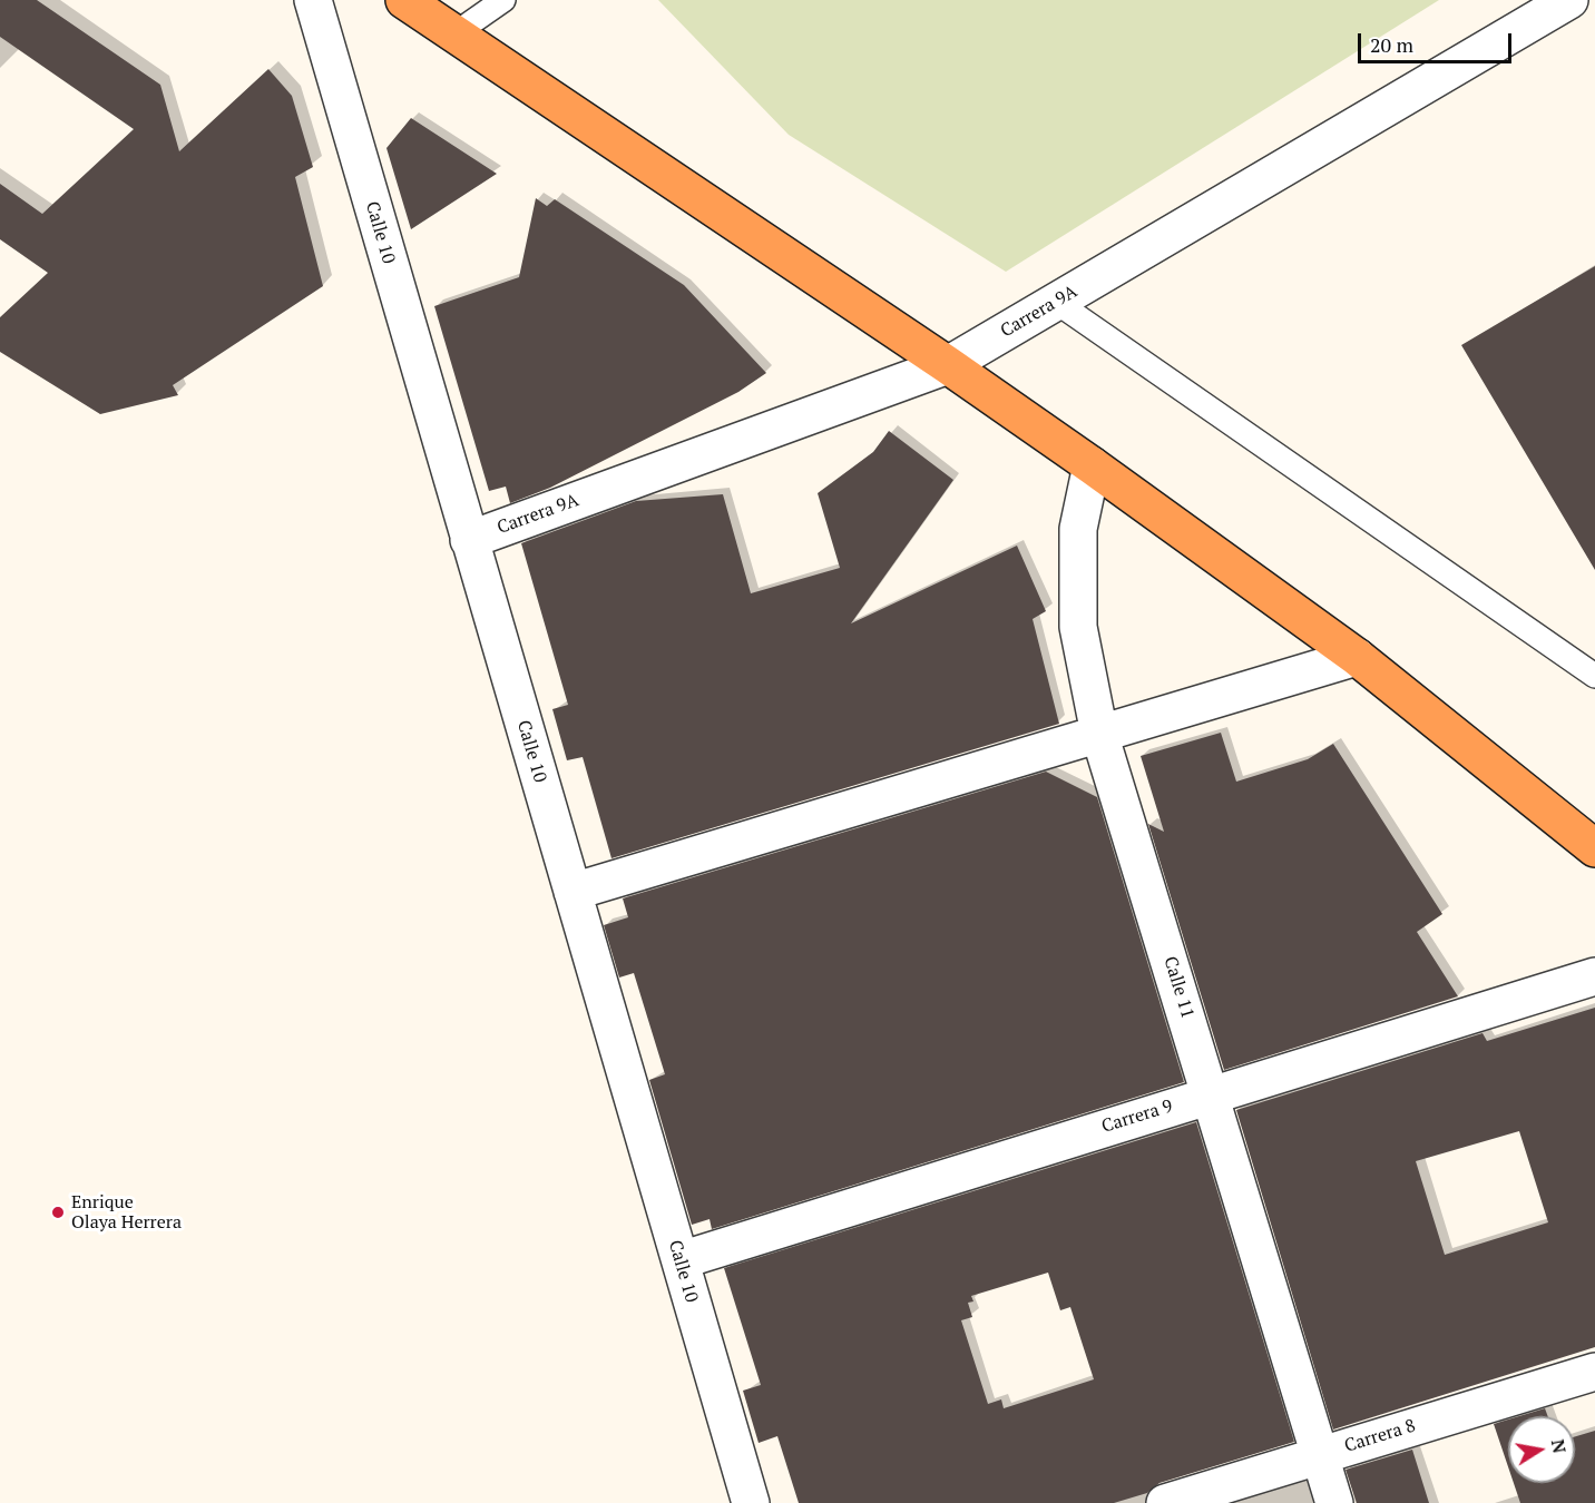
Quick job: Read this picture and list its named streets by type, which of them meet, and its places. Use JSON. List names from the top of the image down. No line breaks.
{"streets":{"street":["Calle 10","Carrera 9A","Calle 11","Carrera 9","Carrera 8"]},"crossings":[["Calle 10","Carrera 9A"],["Calle 10","Carrera 9"],["Calle 11","Carrera 9"],["Calle 11","Carrera 8"]],"places":["Enrique Olaya Herrera"],"scale_bar":"20 m","north":"right"}
